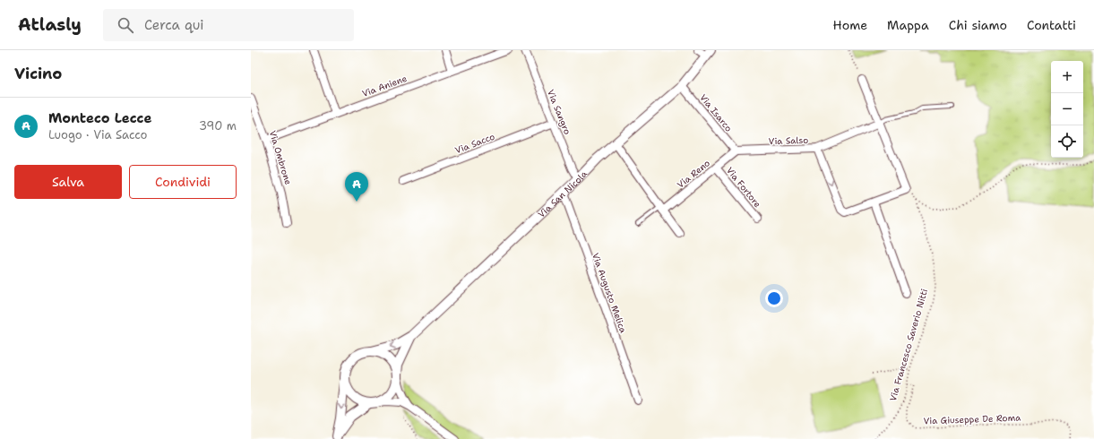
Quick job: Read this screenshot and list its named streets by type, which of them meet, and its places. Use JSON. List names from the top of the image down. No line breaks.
{"streets":{"street":["Via Aniene","Via Sangro","Via Isarco","Via Salso","Via Sacco","Via Ombrone","Via Reno","Via Fortore","Via San Nicola","Via Augusto Melica"],"path":["Via Francesco Saverio Nitti","Via Giuseppe De Roma"]},"crossings":[["Via Aniene","Via Ombrone"],["Via Sangro","Via Sacco"],["Via Sangro","Via San Nicola"],["Via Isarco","Via Salso"],["Via Isarco","Via Reno"],["Via Isarco","Via San Nicola"],["Via Salso","Via Reno"],["Via Reno","Via Fortore"],["Via San Nicola","Via Augusto Melica"],["Via Francesco Saverio Nitti","Via Giuseppe De Roma"]],"page":{"header":"Atlasly","search":"Cerca qui","nav":["Home","Mappa","Chi siamo","Contatti"],"heading":"Vicino","map_buttons":["+","−"],"list":[{"mark":"A","name":"Monteco Lecce","note":"Luogo · Via Sacco","value":"390 m"}],"buttons":["Salva","Condividi"],"pins":"A"}}
